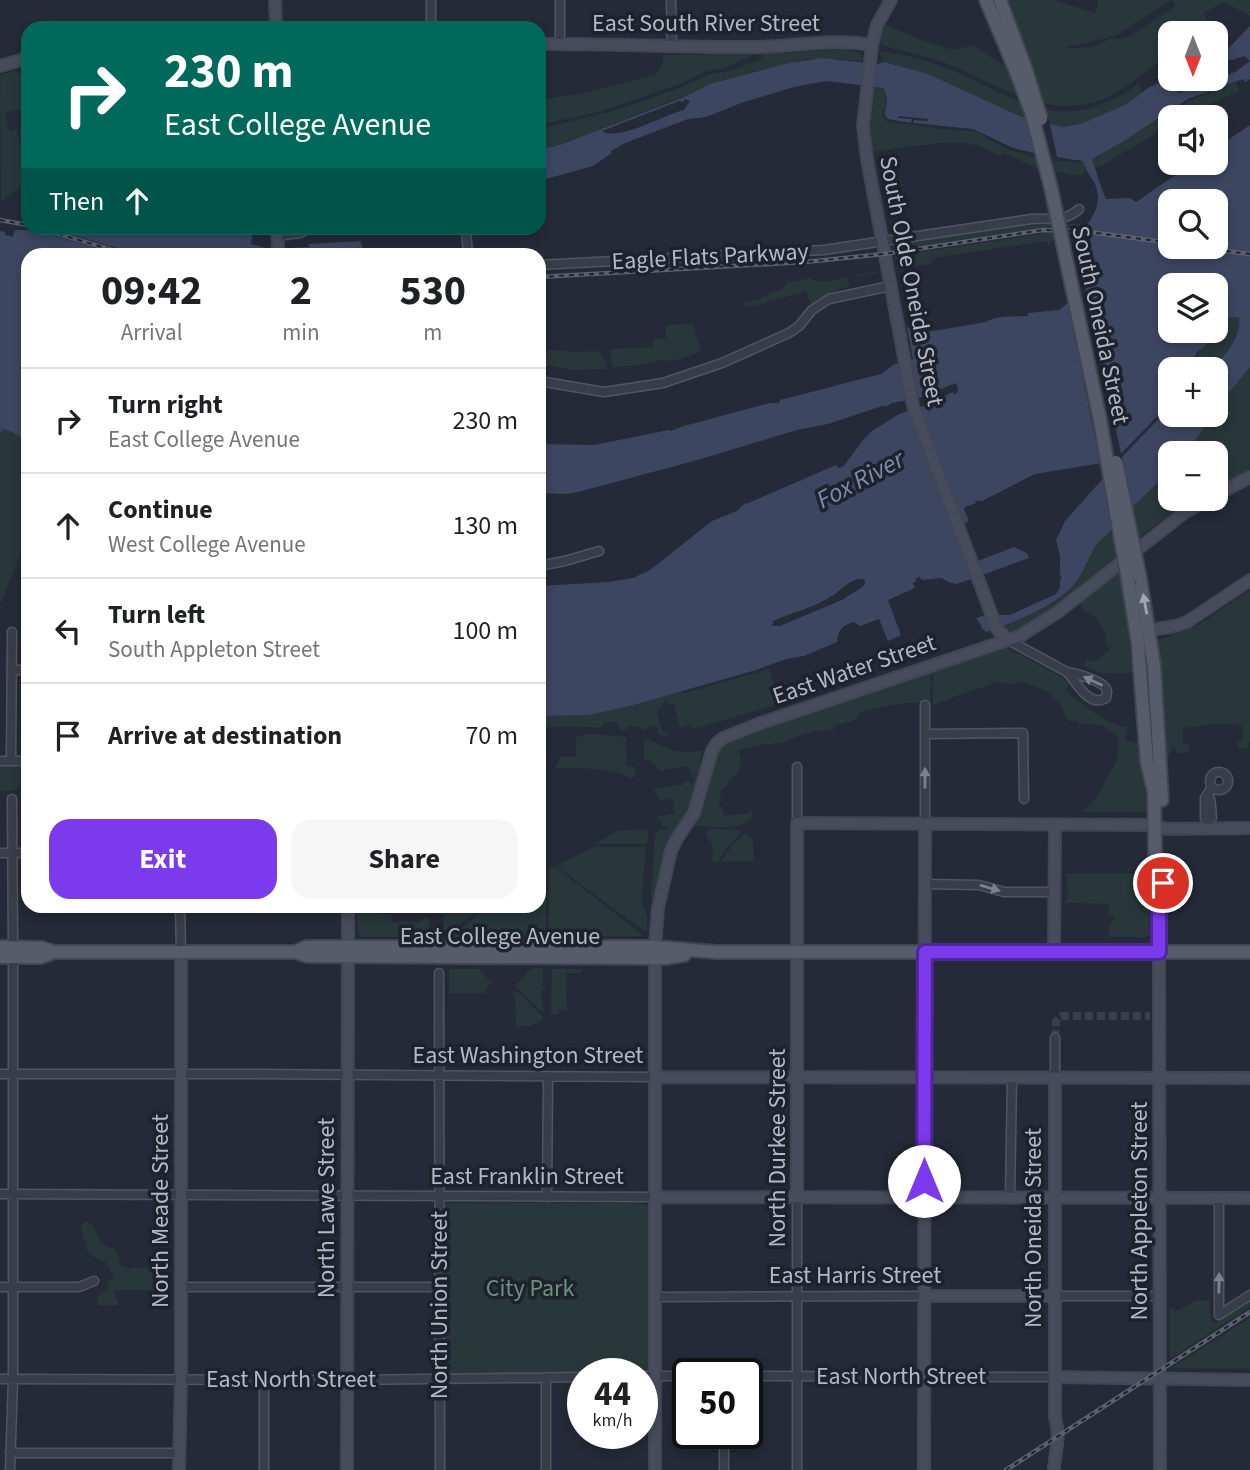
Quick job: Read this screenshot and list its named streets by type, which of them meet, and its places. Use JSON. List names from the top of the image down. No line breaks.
{"streets":{"main road":["South Oneida Street","East College Avenue"],"street":["East South River Street","Eagle Flats Parkway","South Olde Oneida Street","East Water Street","East Washington Street","North Durkee Street","East Franklin Street","North Lawe Street","North Meade Street","North Appleton Street","North Oneida Street","East Harris Street","North Union Street","East North Street"]},"crossings":[["East South River Street","South Olde Oneida Street"],["Eagle Flats Parkway","South Olde Oneida Street"],["South Olde Oneida Street","East Water Street"],["East Water Street","East College Avenue"],["East College Avenue","North Durkee Street"],["East College Avenue","North Lawe Street"],["East College Avenue","North Meade Street"],["East College Avenue","North Appleton Street"],["East Washington Street","North Durkee Street"],["East Washington Street","North Lawe Street"],["East Washington Street","North Meade Street"],["East Washington Street","North Appleton Street"],["East Washington Street","North Oneida Street"],["East Washington Street","North Union Street"],["North Durkee Street","East Franklin Street"],["North Durkee Street","East Harris Street"],["North Durkee Street","East North Street"],["East Franklin Street","North Lawe Street"],["East Franklin Street","North Meade Street"],["East Franklin Street","North Appleton Street"],["East Franklin Street","North Oneida Street"],["East Franklin Street","North Union Street"],["North Lawe Street","East North Street"],["North Meade Street","East North Street"],["North Oneida Street","East Harris Street"],["North Oneida Street","East North Street"],["North Union Street","East North Street"]],"water":["Fox River"],"parks":["City Park"],"north":"bottom","page":{"map_buttons":["+","−"],"turn":["230 m","East College Avenue"],"then":"Then","eta":["09:42","Arrival","2","min","530","m"],"list":[{"name":"Turn right","note":"East College Avenue","value":"230 m"},{"name":"Continue","note":"West College Avenue","value":"130 m"},{"name":"Turn left","note":"South Appleton Street","value":"100 m"},{"name":"Arrive at destination","value":"70 m"}],"buttons":["Exit","Share"],"speed":"44 km/h","limit":"50"}}
